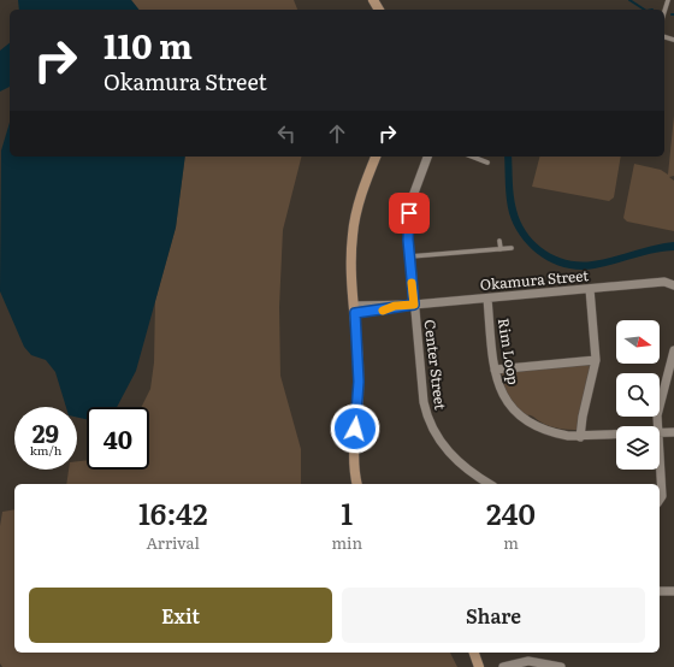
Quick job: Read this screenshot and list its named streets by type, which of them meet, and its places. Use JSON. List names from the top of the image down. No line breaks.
{"streets":{"street":["Okamura Street","Rim Loop","Center Street"]},"crossings":[["Okamura Street","Rim Loop"],["Okamura Street","Center Street"]],"north":"right","page":{"turn":["110 m","Okamura Street"],"speed":"29 km/h","limit":"40","eta":["16:42","Arrival","1","min","240","m"],"buttons":["Exit","Share"]}}
